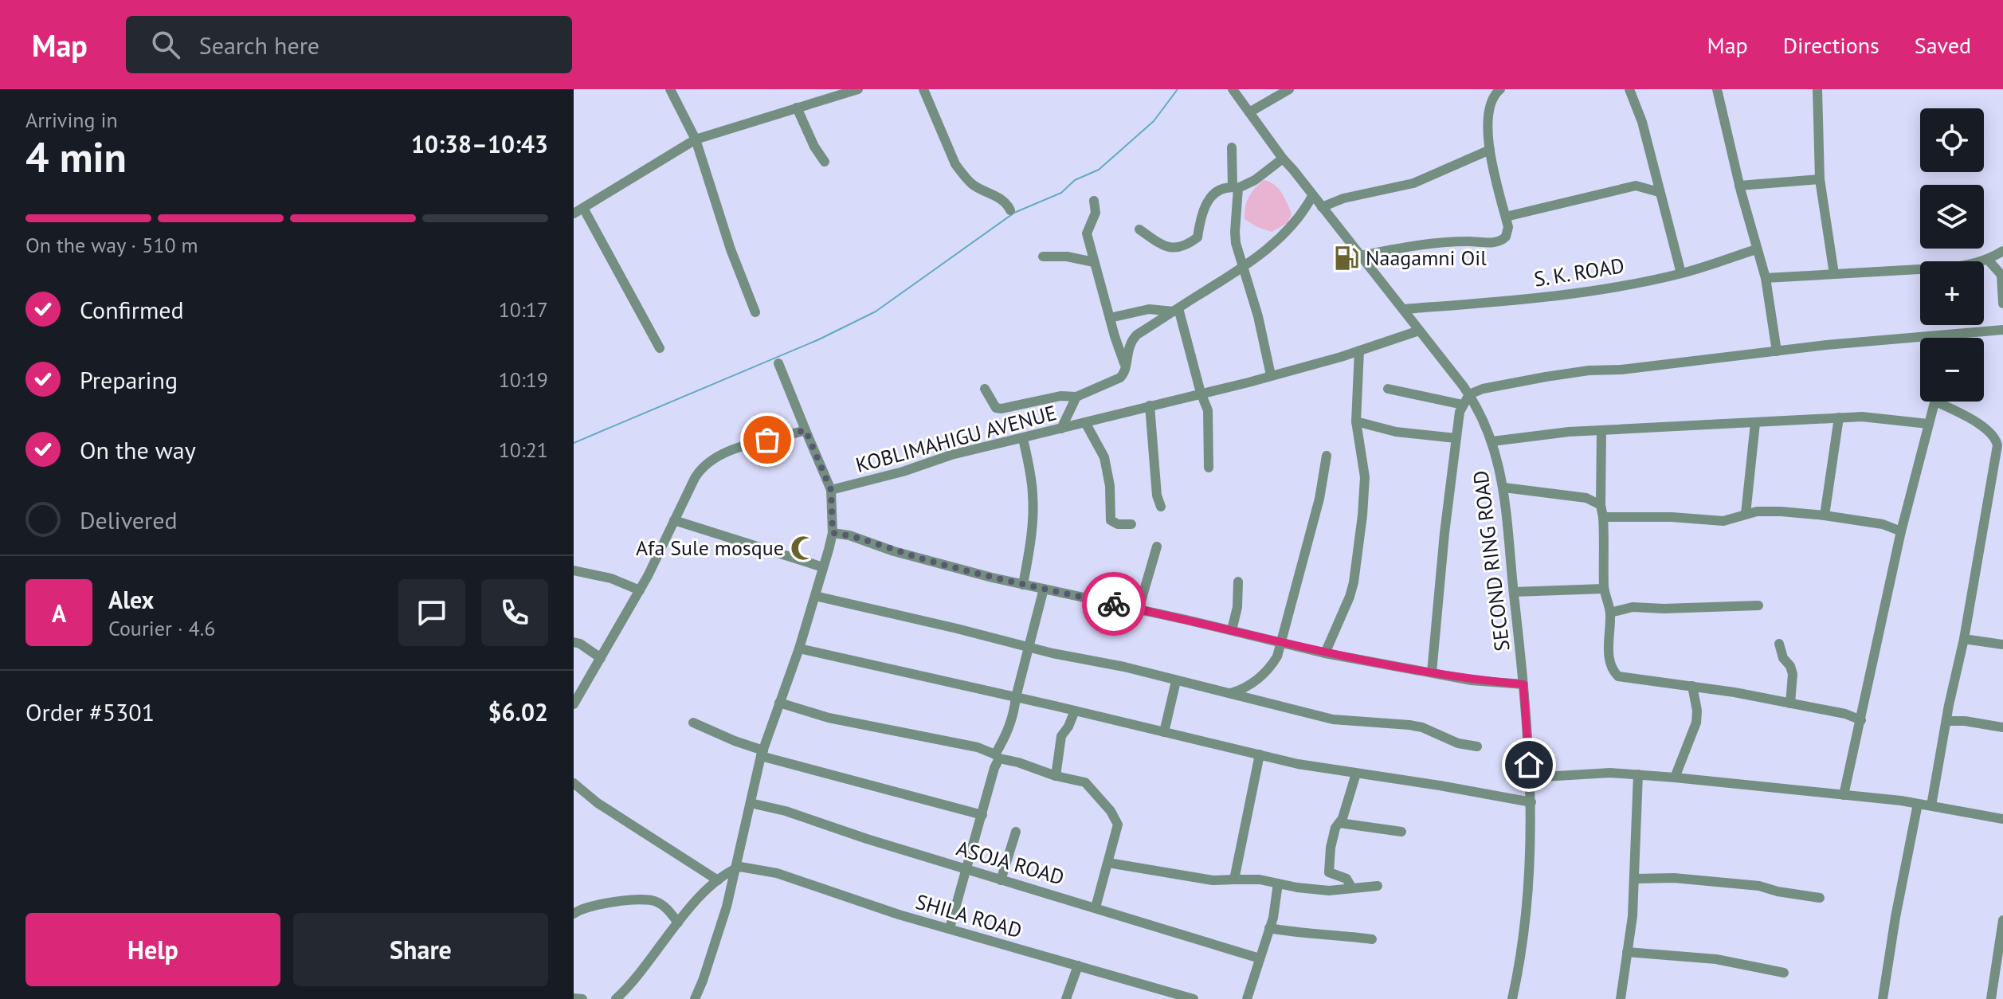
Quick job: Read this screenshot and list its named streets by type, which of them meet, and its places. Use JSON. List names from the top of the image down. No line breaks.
{"streets":{"street":["S. K. ROAD","KOBLIMAHIGU AVENUE","SECOND RING ROAD","ASOJA ROAD","SHILA ROAD"]},"crossings":[["S. K. ROAD","SECOND RING ROAD"],["KOBLIMAHIGU AVENUE","SECOND RING ROAD"]],"places":{"fuel station":["Naagamni Oil"],"mosque":["Afa Sule mosque"]},"page":{"header":"Map","search":"Search here","nav":["Map","Directions","Saved"],"heading":["4 min","Arriving in","10:38–10:43"],"panel":["Alex","Courier · 4.6","Order #5301","$6.02"],"map_buttons":["+","−"],"bar":"On the way · 510 m","list":[["Confirmed","10:17"],["Preparing","10:19"],["On the way","10:21"],"Delivered"],"round":"A","buttons":["Help","Share"]}}
